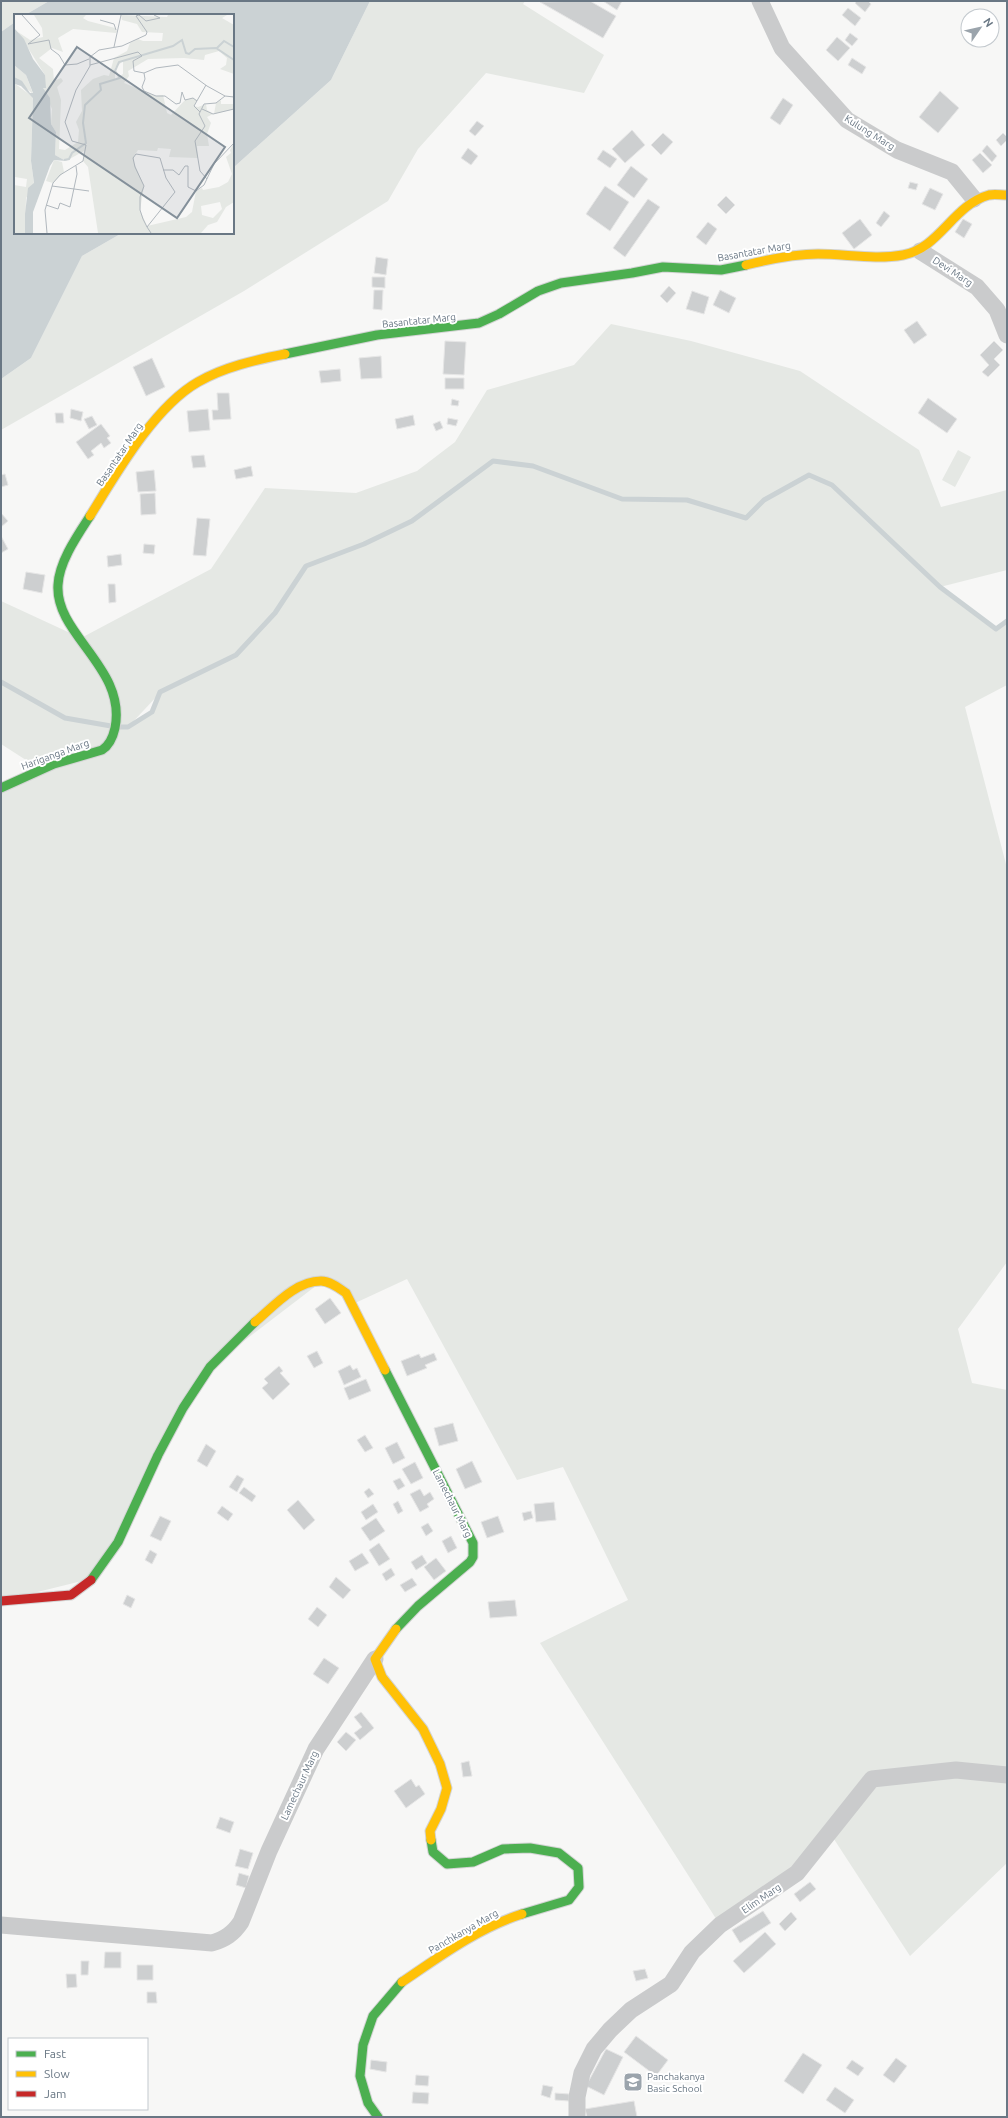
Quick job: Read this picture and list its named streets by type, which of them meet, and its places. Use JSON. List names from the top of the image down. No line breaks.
{"streets":{"street":["Kulung Marg","Basantatar Marg","Devi Marg","Hariganga Marg","Lamechaur Marg","Elim Marg","Panchkanya Marg"]},"crossings":[["Kulung Marg","Basantatar Marg"],["Basantatar Marg","Devi Marg"],["Basantatar Marg","Hariganga Marg"],["Lamechaur Marg","Panchkanya Marg"]],"places":{"school or university":["Panchakanya Basic School"]},"legend":["Fast","Slow","Jam"],"north":"top right"}
